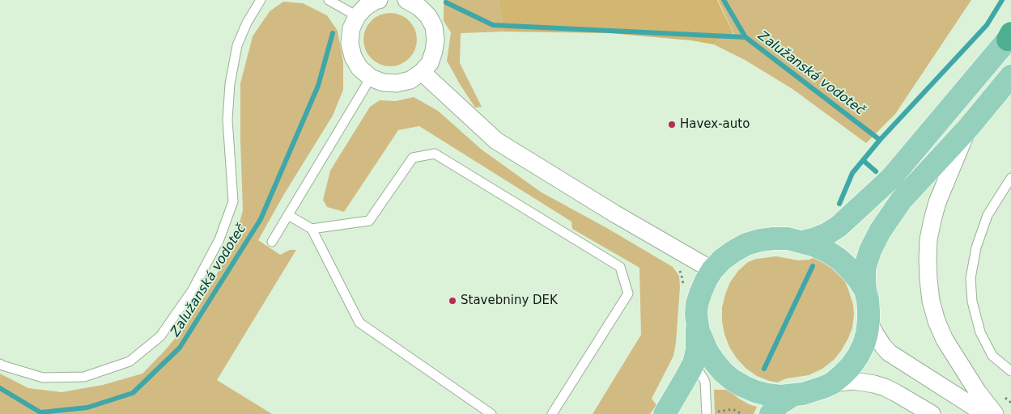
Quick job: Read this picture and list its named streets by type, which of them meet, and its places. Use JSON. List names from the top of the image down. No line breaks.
{"water":["Zalužanská vodoteč"],"places":["Havex-auto","Stavebniny DEK"]}
